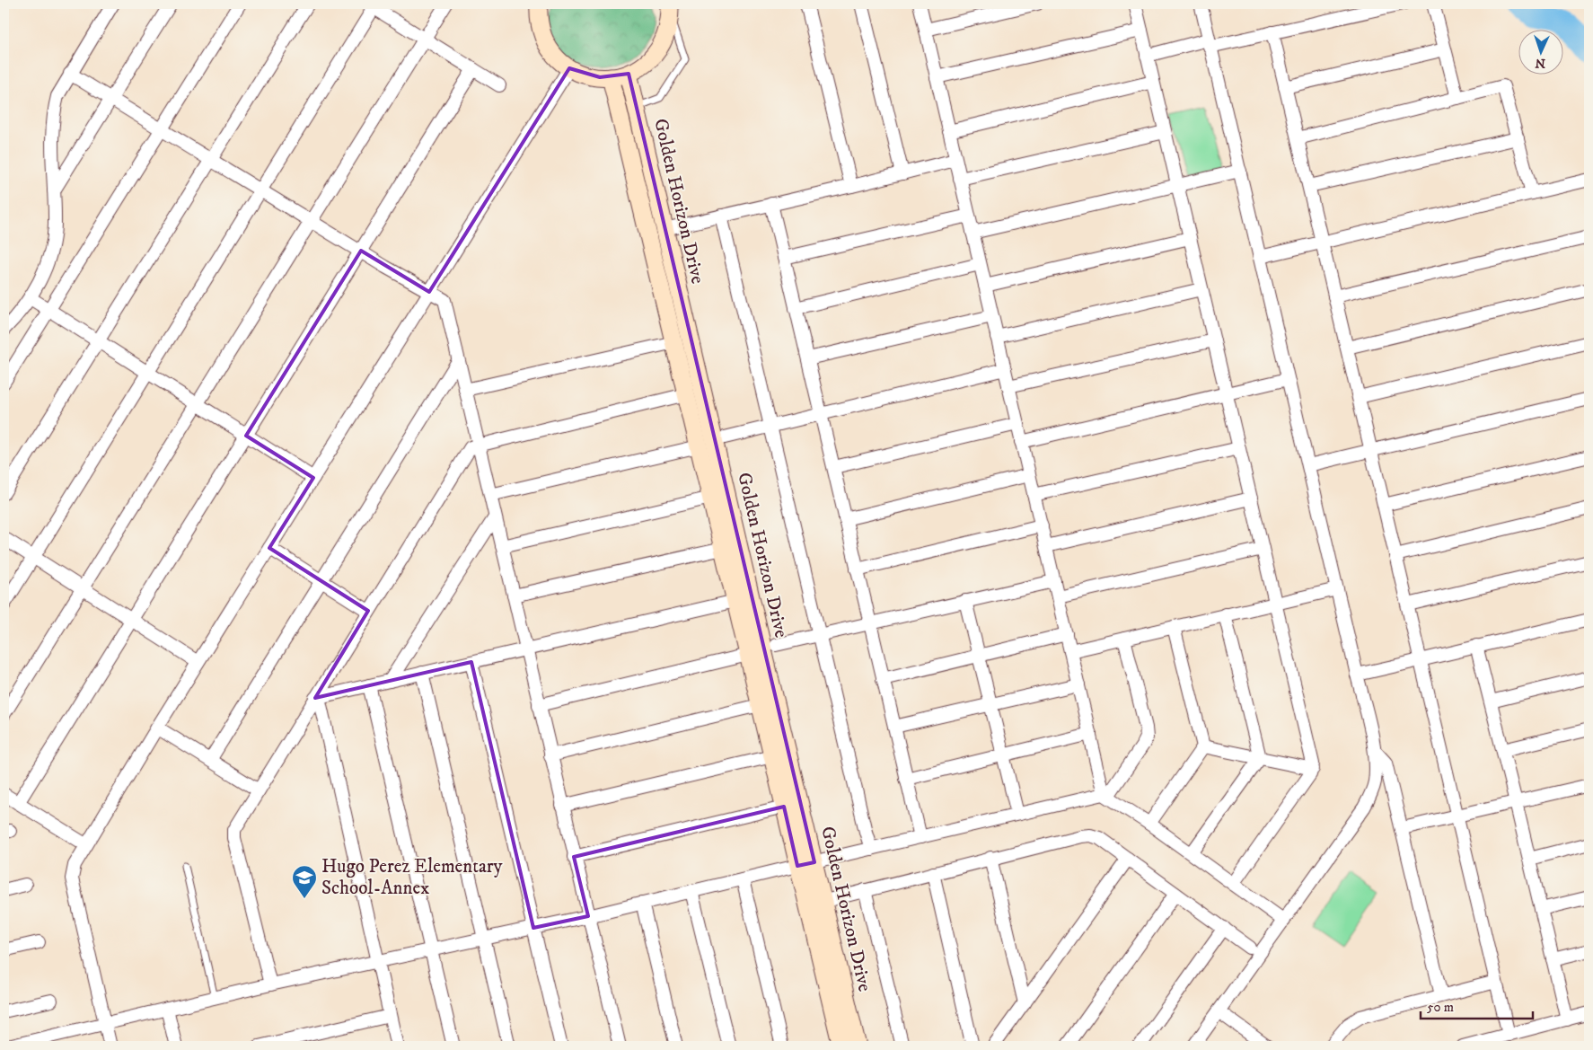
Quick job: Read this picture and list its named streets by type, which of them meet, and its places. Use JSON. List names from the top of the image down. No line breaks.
{"streets":{"street":["Golden Horizon Drive"]},"places":{"school or university":["Hugo Perez Elementary School-Annex"]},"scale_bar":"50 m","north":"bottom"}
